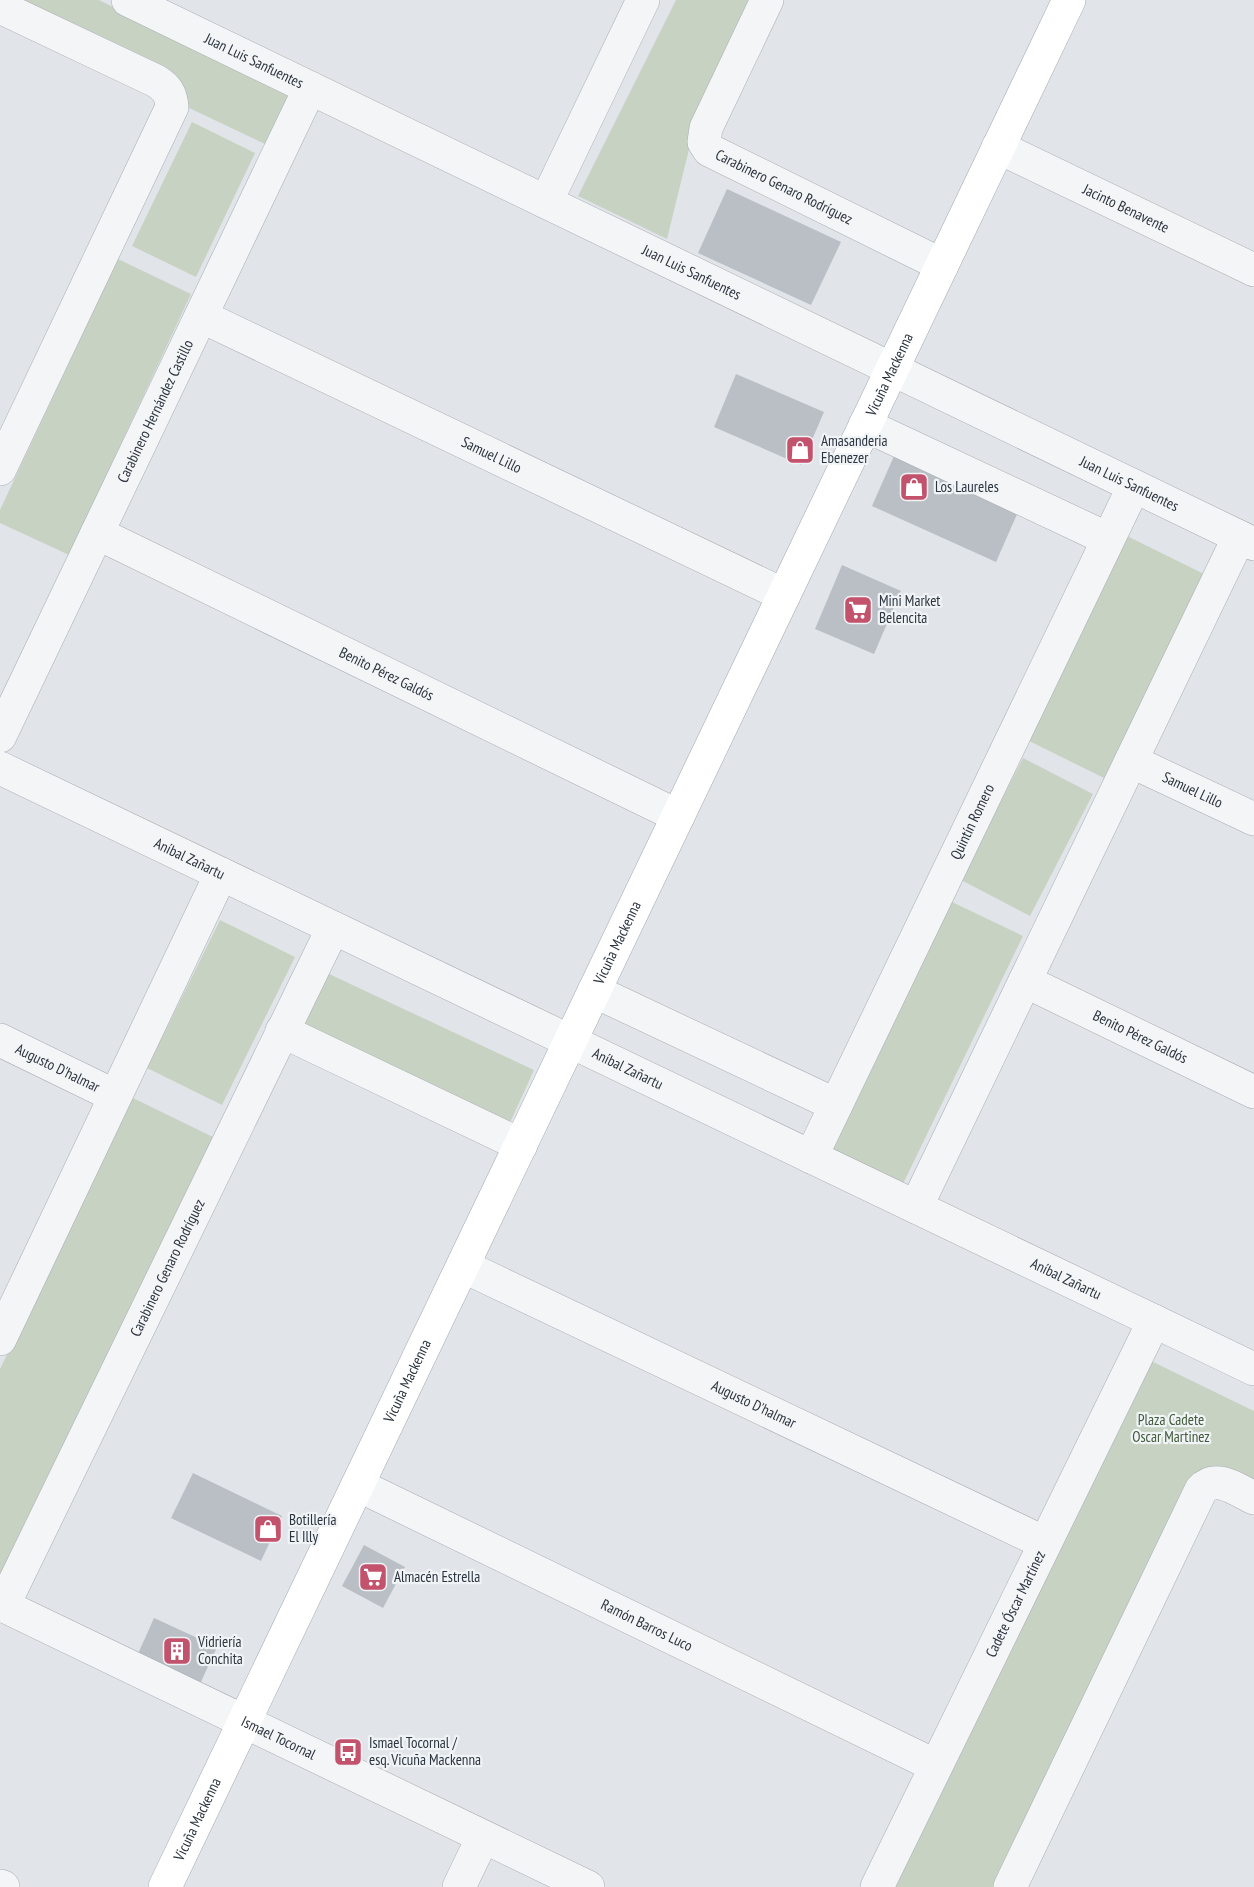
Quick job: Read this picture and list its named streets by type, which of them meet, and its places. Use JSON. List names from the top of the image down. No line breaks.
{"streets":{"main road":["Vicuña Mackenna"],"street":["Juan Luis Sanfuentes","Carabinero Genaro Rodríguez","Jacinto Benavente","Carabinero Hernández Castillo","Samuel Lillo","Benito Pérez Galdós","Quintín Romero","Aníbal Zañartu","Augusto D'halmar","Cadete Óscar Martínez","Ramón Barros Luco","Ismael Tocornal"]},"crossings":[["Juan Luis Sanfuentes","Vicuña Mackenna"],["Juan Luis Sanfuentes","Carabinero Hernández Castillo"],["Juan Luis Sanfuentes","Quintín Romero"],["Carabinero Genaro Rodríguez","Vicuña Mackenna"],["Carabinero Genaro Rodríguez","Aníbal Zañartu"],["Carabinero Genaro Rodríguez","Ismael Tocornal"],["Jacinto Benavente","Vicuña Mackenna"],["Vicuña Mackenna","Samuel Lillo"],["Vicuña Mackenna","Benito Pérez Galdós"],["Vicuña Mackenna","Aníbal Zañartu"],["Vicuña Mackenna","Augusto D'halmar"],["Vicuña Mackenna","Ramón Barros Luco"],["Vicuña Mackenna","Ismael Tocornal"],["Carabinero Hernández Castillo","Samuel Lillo"],["Carabinero Hernández Castillo","Benito Pérez Galdós"],["Quintín Romero","Aníbal Zañartu"],["Aníbal Zañartu","Cadete Óscar Martínez"],["Augusto D'halmar","Cadete Óscar Martínez"],["Cadete Óscar Martínez","Ramón Barros Luco"]],"parks":["Plaza Cadete Oscar Martinez"],"places":{"shop":["Amasanderia Ebenezer","Los Laureles","Botillería El Illy"],"supermarket":["Mini Market Belencita","Almacén Estrella"],"building":["Vidriería Conchita"],"bus stop":["Ismael Tocornal / esq. Vicuña Mackenna"]}}
